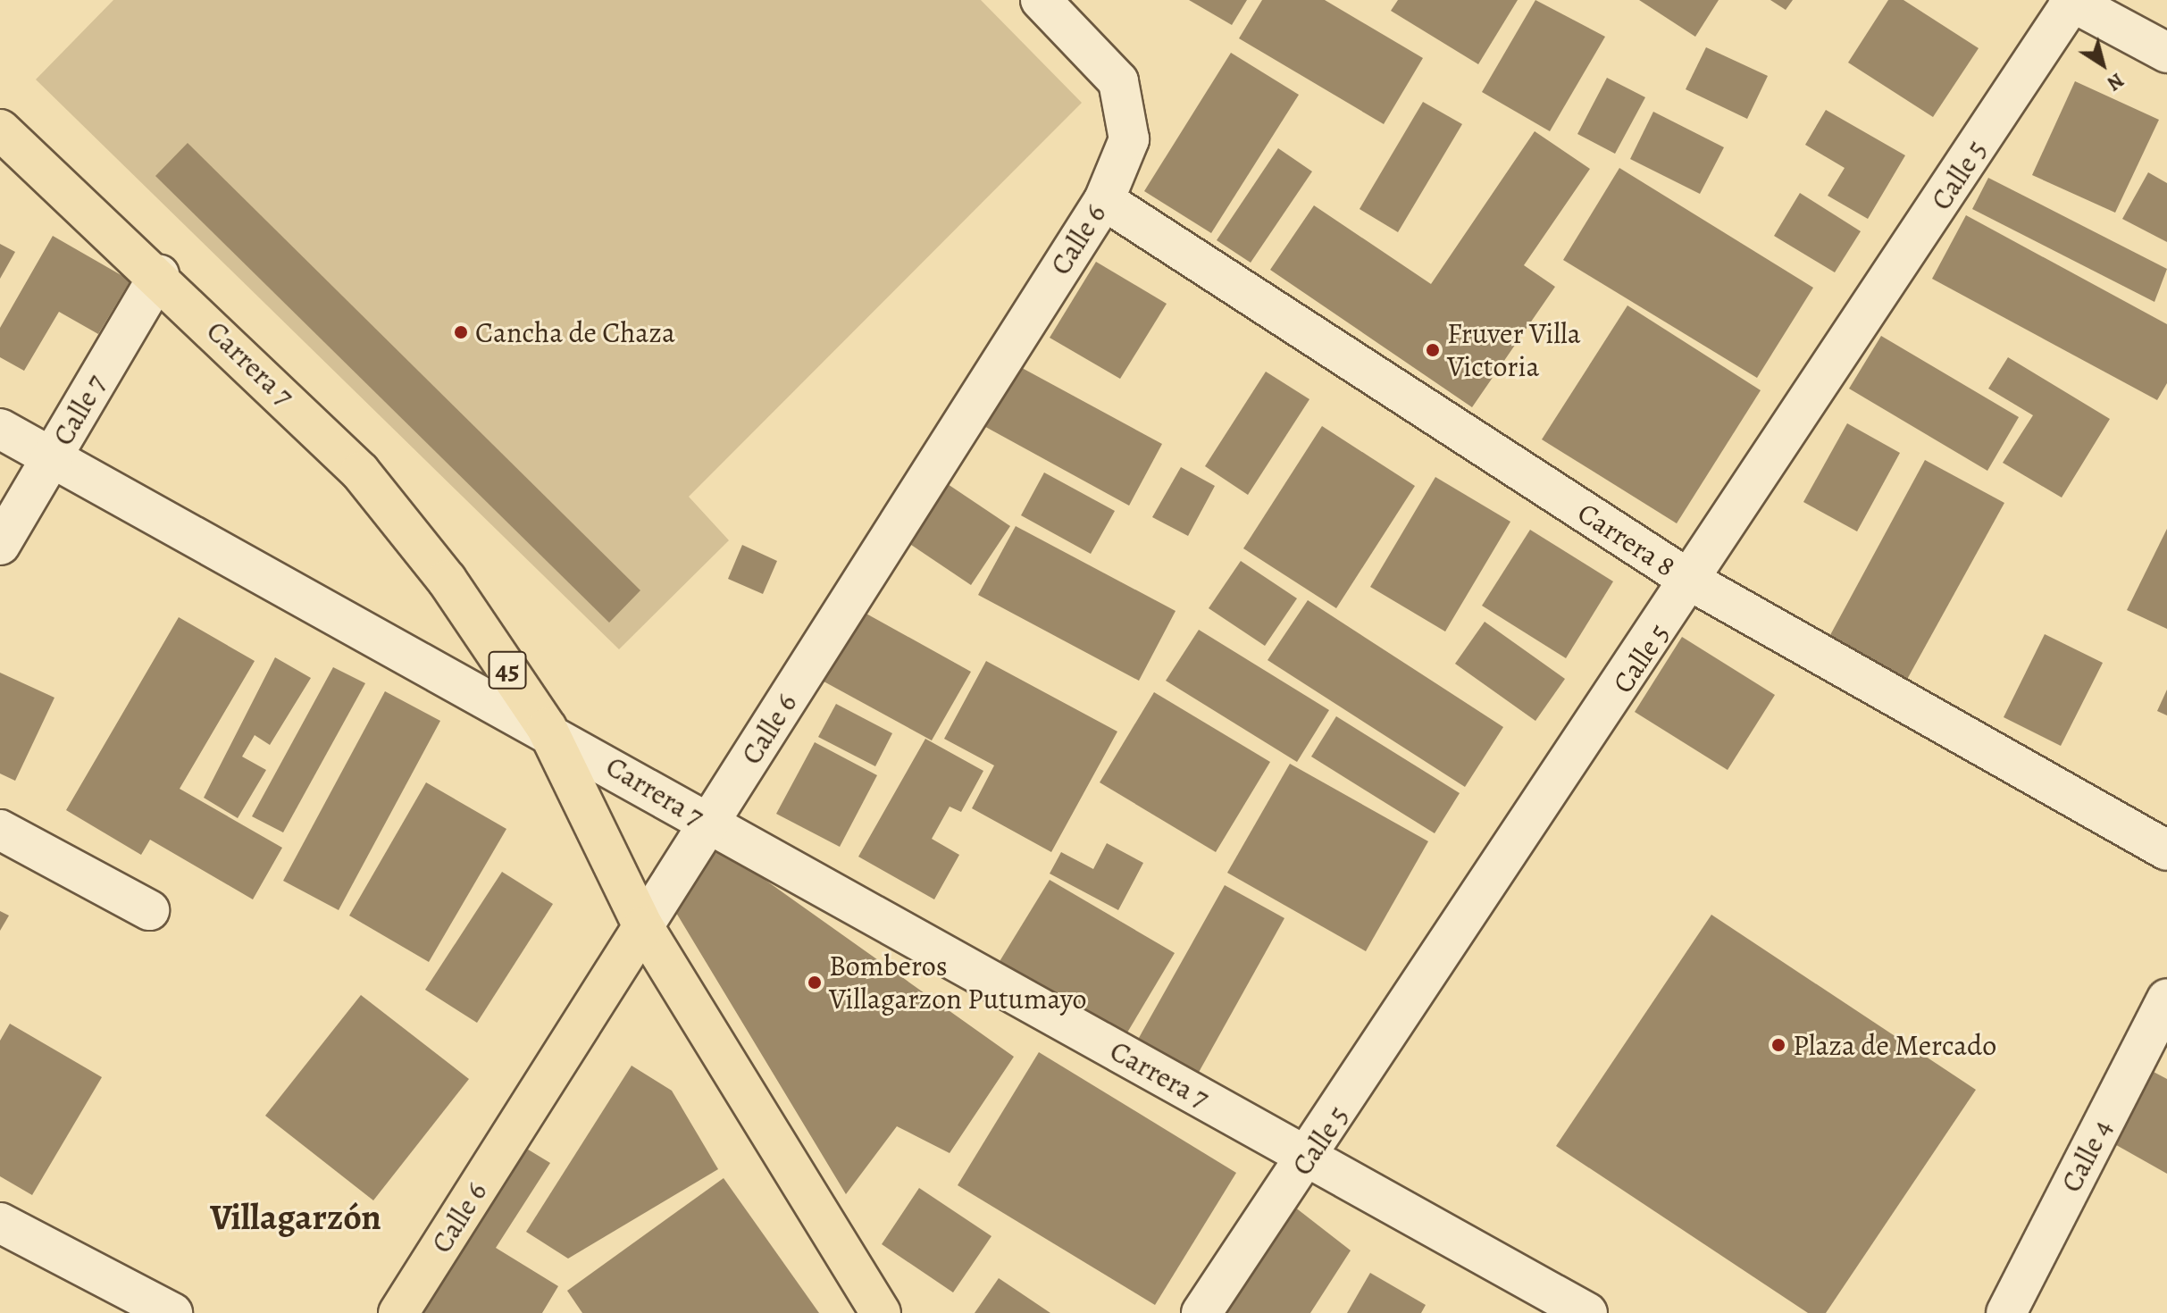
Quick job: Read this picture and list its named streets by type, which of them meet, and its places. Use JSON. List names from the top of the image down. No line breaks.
{"streets":{"main road":["Calle 6","Carrera 7","45"],"street":["Calle 5","Calle 7","Carrera 8","Calle 4"]},"crossings":[["Calle 5","Carrera 7"],["Calle 5","Carrera 8"],["Calle 6","Carrera 7"],["Calle 6","Carrera 8"],["Carrera 7","Calle 7"]],"districts":["Villagarzón"],"places":["Cancha de Chaza","Fruver Villa Victoria","Bomberos Villagarzon Putumayo","Plaza de Mercado"],"north":"bottom right"}
